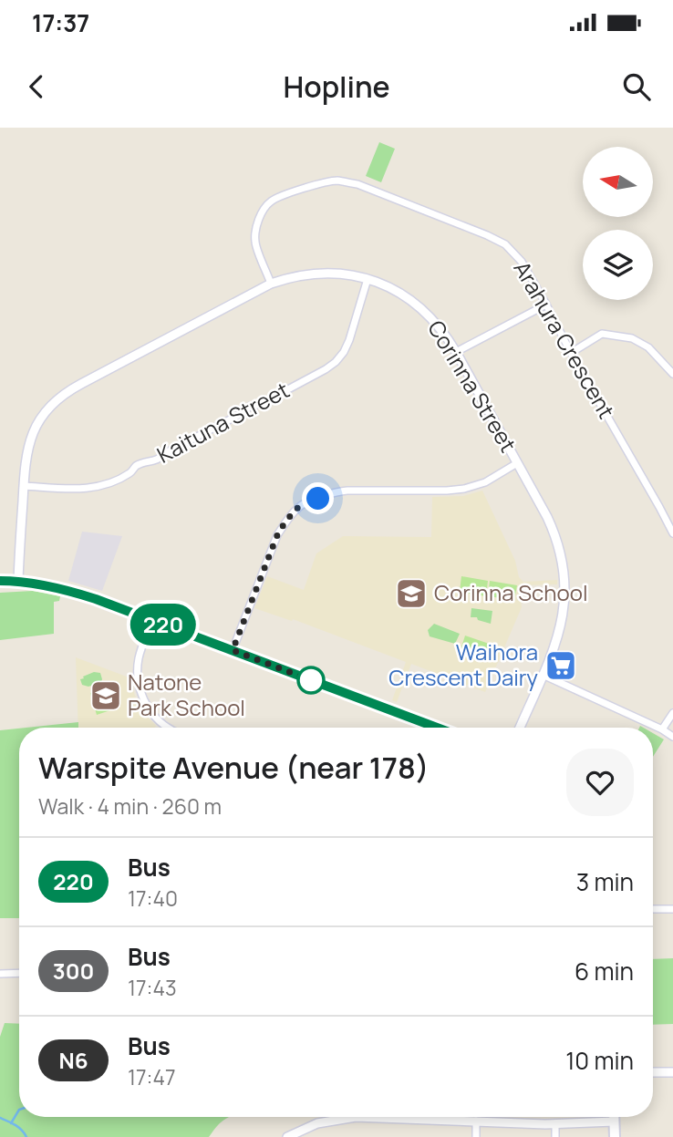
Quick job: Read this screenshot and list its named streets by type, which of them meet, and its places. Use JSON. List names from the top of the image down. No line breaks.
{"streets":{"street":["Arahura Crescent","Corinna Street","Kaituna Street"]},"crossings":[["Arahura Crescent","Corinna Street"],["Corinna Street","Kaituna Street"]],"places":{"school or university":["Corinna School","Natone Park School"],"supermarket":["Waihora Crescent Dairy"]},"lines":["bus line 220"],"north":"left","page":{"status":"17:37","header":"Hopline","on_map":"220","heading":["Warspite Avenue (near 178)","Walk · 4 min · 260 m"],"list":[{"mark":"220","name":"Bus","note":"17:40","value":"3 min"},{"mark":"300","name":"Bus","note":"17:43","value":"6 min"},{"mark":"N6","name":"Bus","note":"17:47","value":"10 min"}]}}
